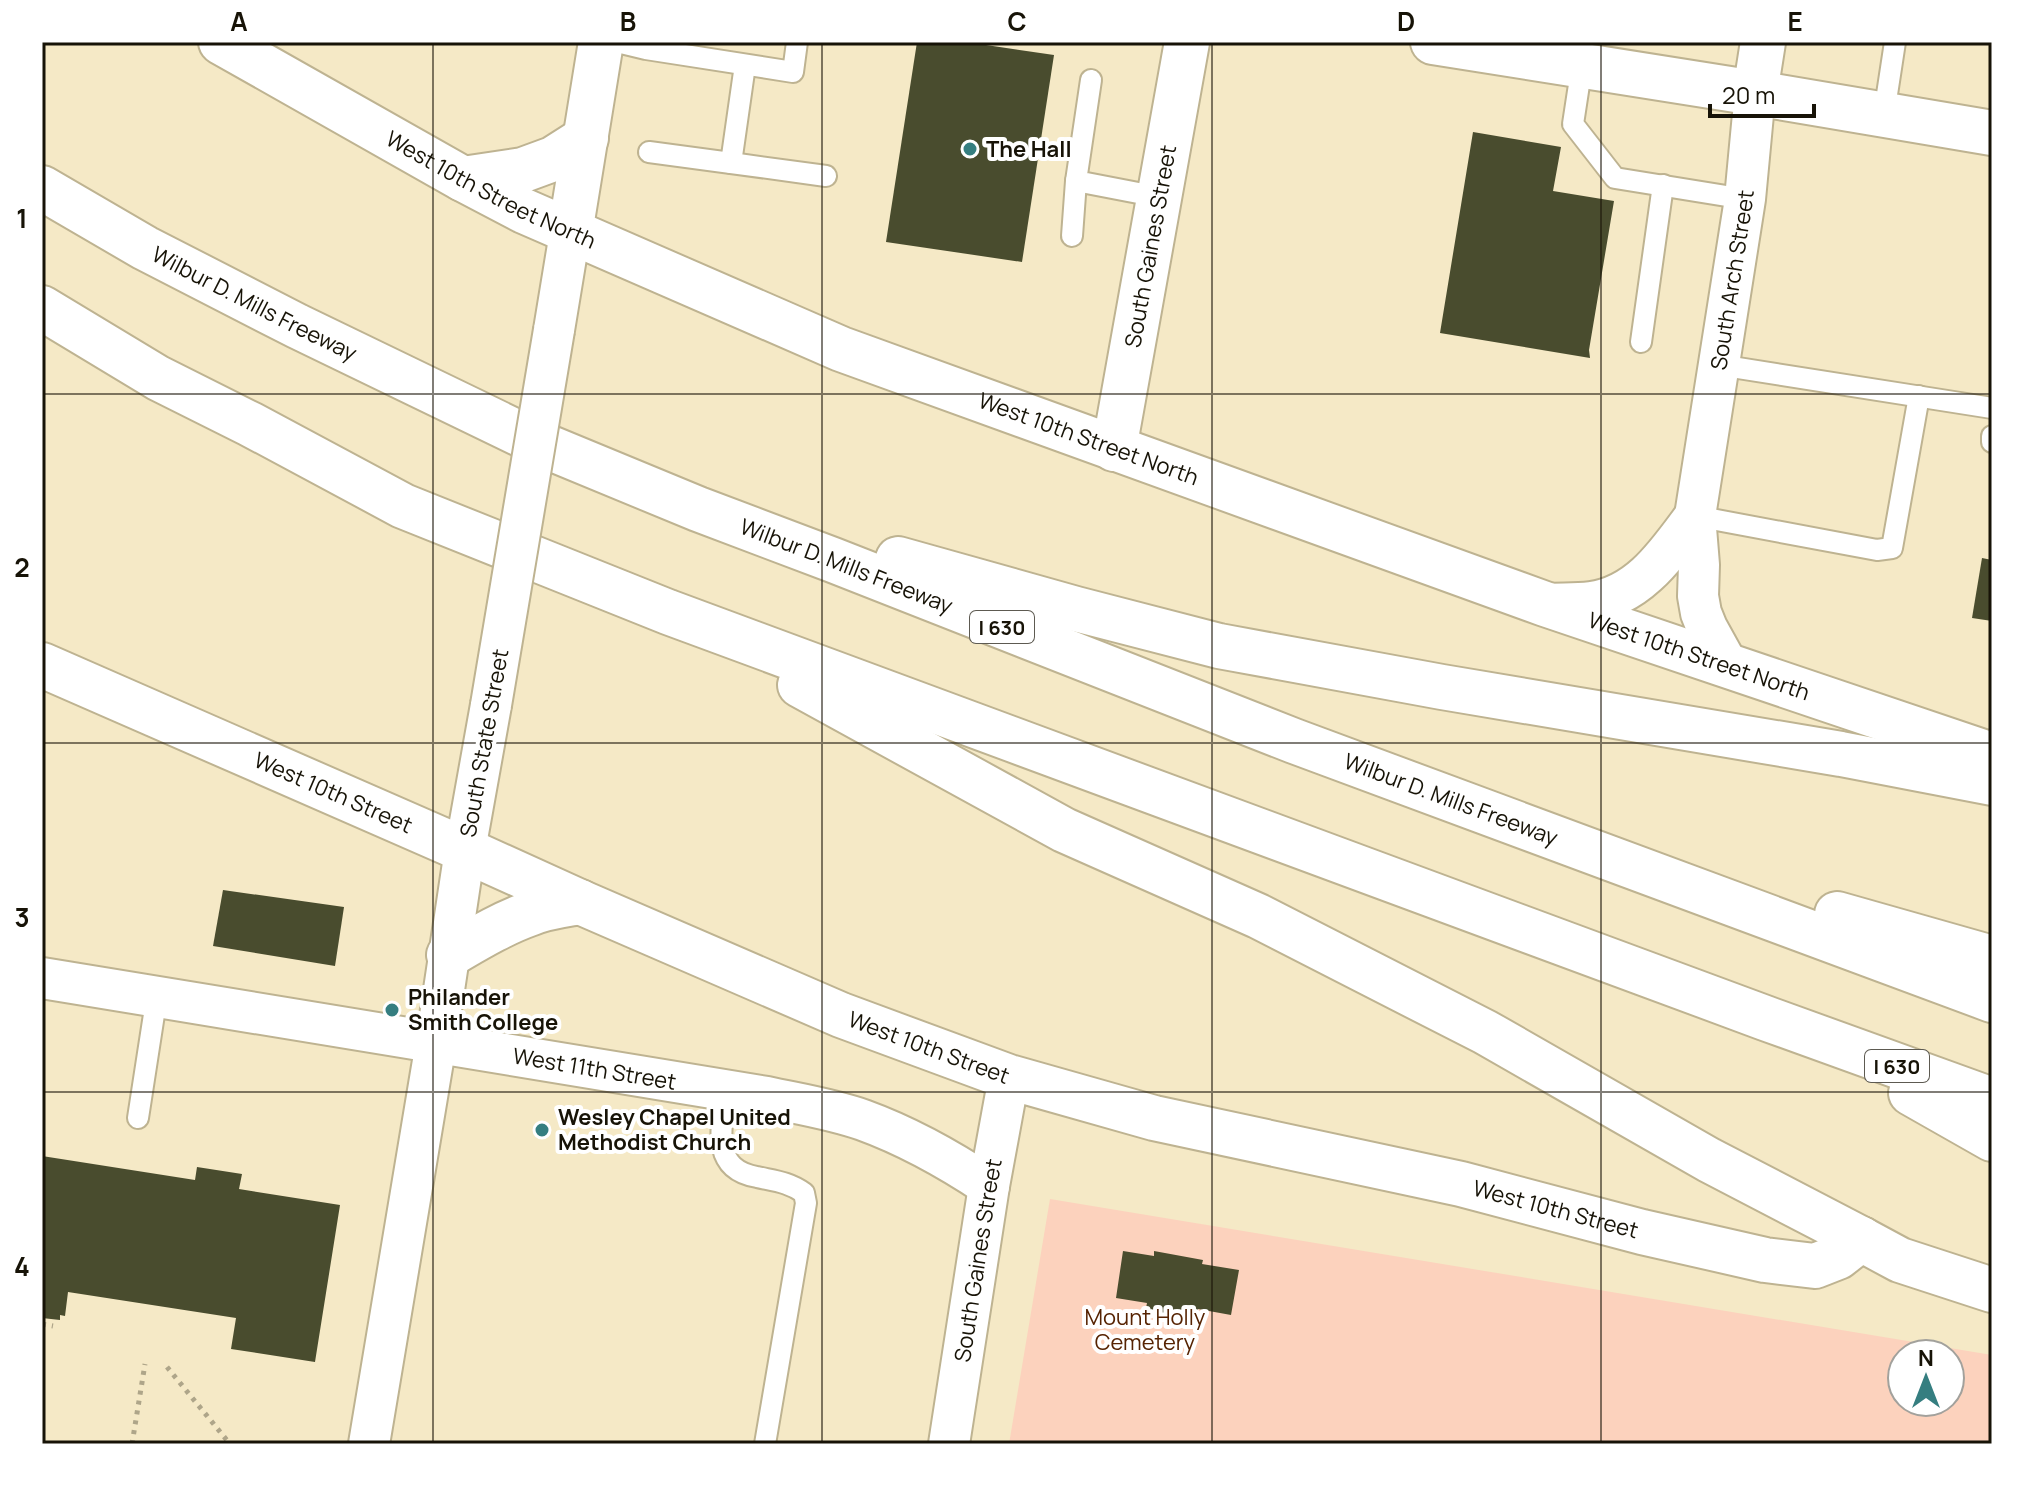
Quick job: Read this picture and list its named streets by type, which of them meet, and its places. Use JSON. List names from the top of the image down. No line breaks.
{"streets":{"main road":["West 10th Street North","South Gaines Street","South Arch Street","Wilbur D. Mills Freeway","I 630","South State Street","West 10th Street"],"street":["West 11th Street"]},"crossings":[["West 10th Street North","South Gaines Street"],["West 10th Street North","South Arch Street"],["West 10th Street North","South State Street"],["South Gaines Street","West 10th Street"],["South Gaines Street","West 11th Street"],["South State Street","West 10th Street"],["South State Street","West 11th Street"]],"parks":["Mount Holly Cemetery"],"places":["The Hall","Philander Smith College","Wesley Chapel United Methodist Church"],"scale_bar":"20 m","north":"top","grid":{"columns":["A","B","C","D","E"],"rows":["1","2","3","4"]}}
